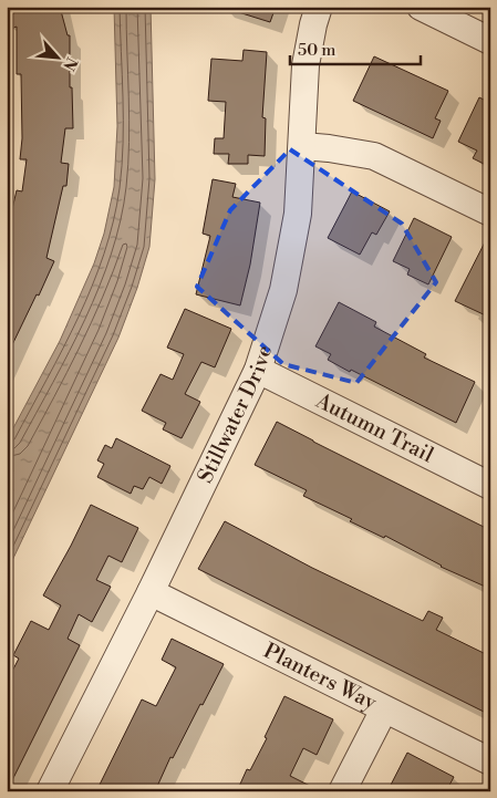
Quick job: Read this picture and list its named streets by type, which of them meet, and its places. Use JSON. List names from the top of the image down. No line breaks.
{"streets":{"street":["Stillwater Drive","Autumn Trail","Planters Way"]},"crossings":[["Stillwater Drive","Autumn Trail"],["Stillwater Drive","Planters Way"]],"scale_bar":"50 m","north":"bottom right"}
